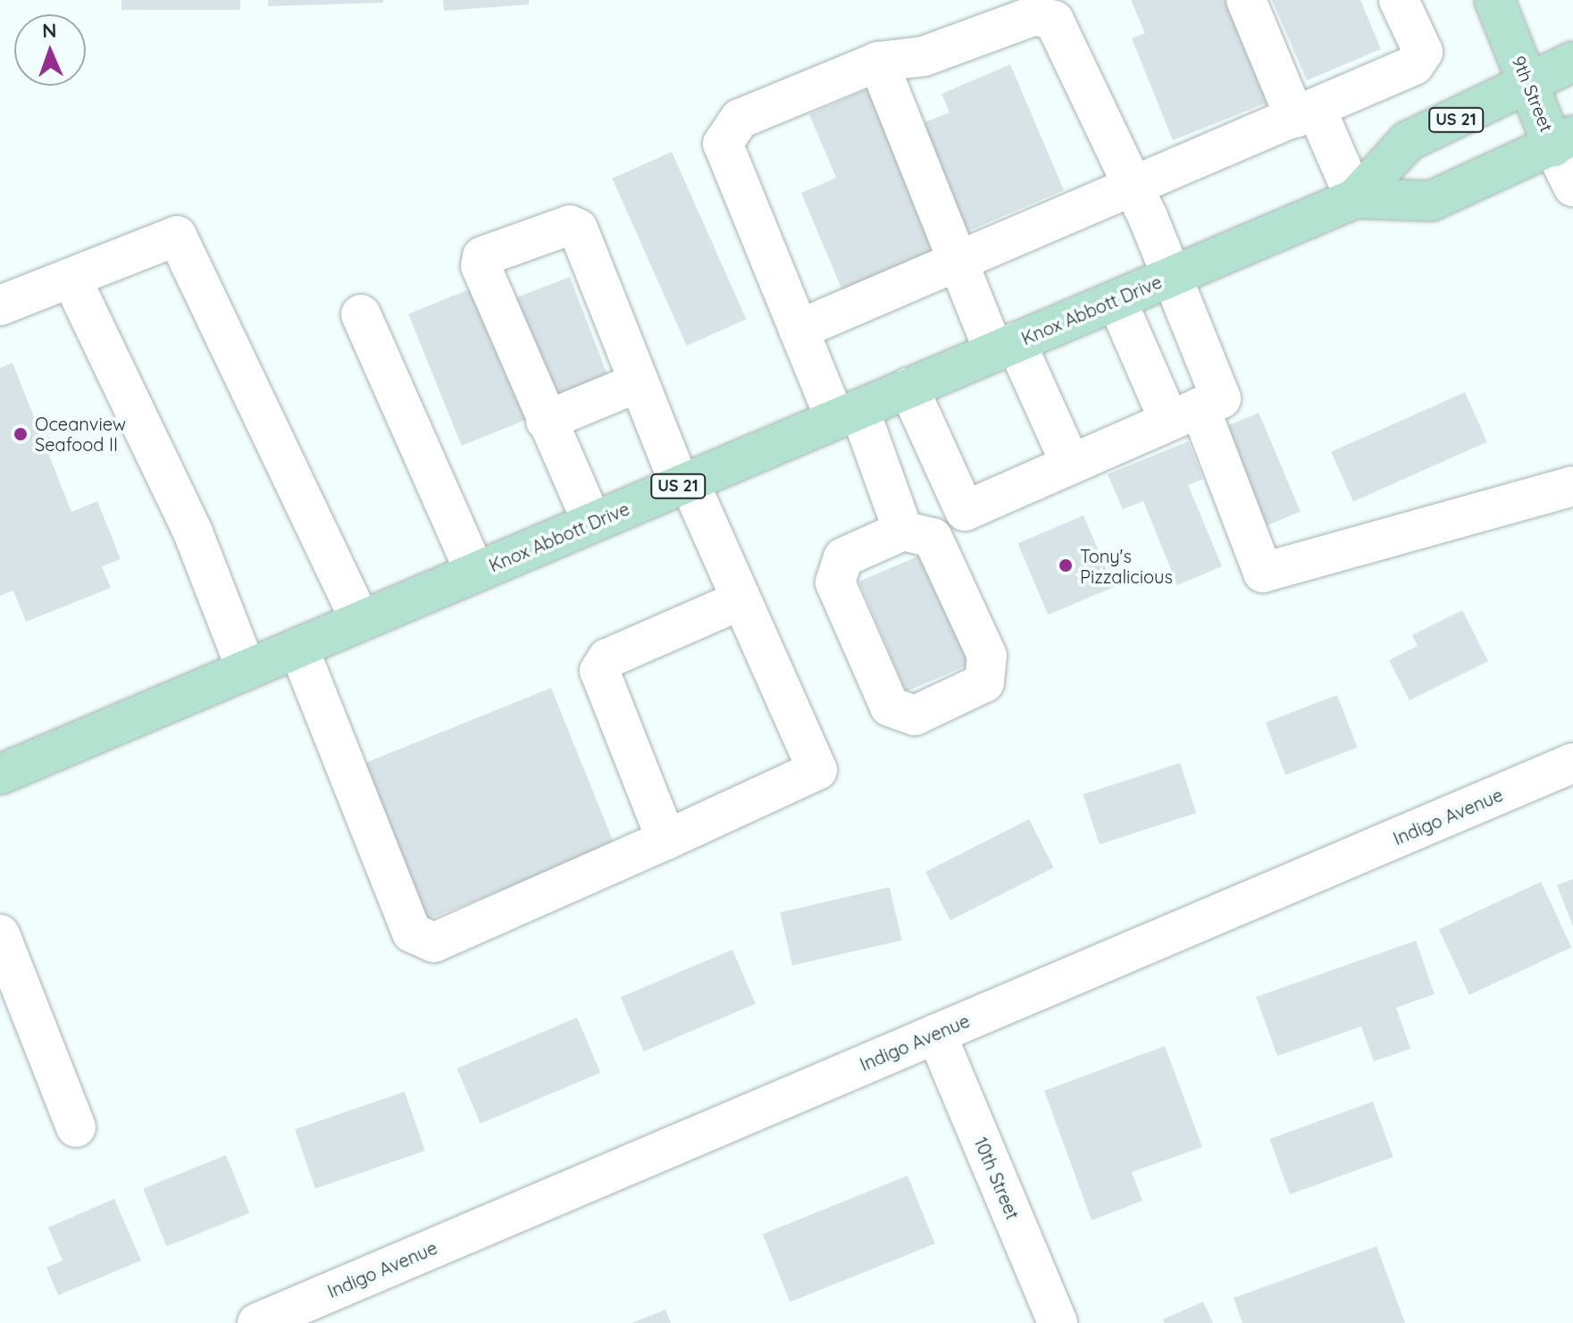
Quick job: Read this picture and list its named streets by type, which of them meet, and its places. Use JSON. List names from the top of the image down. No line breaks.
{"streets":{"main road":["9th Street","US 21","Knox Abbott Drive"],"street":["Indigo Avenue","10th Street"]},"crossings":[["9th Street","Knox Abbott Drive"],["Indigo Avenue","10th Street"]],"places":["Oceanview Seafood II","Tony's Pizzalicious"],"north":"top"}
